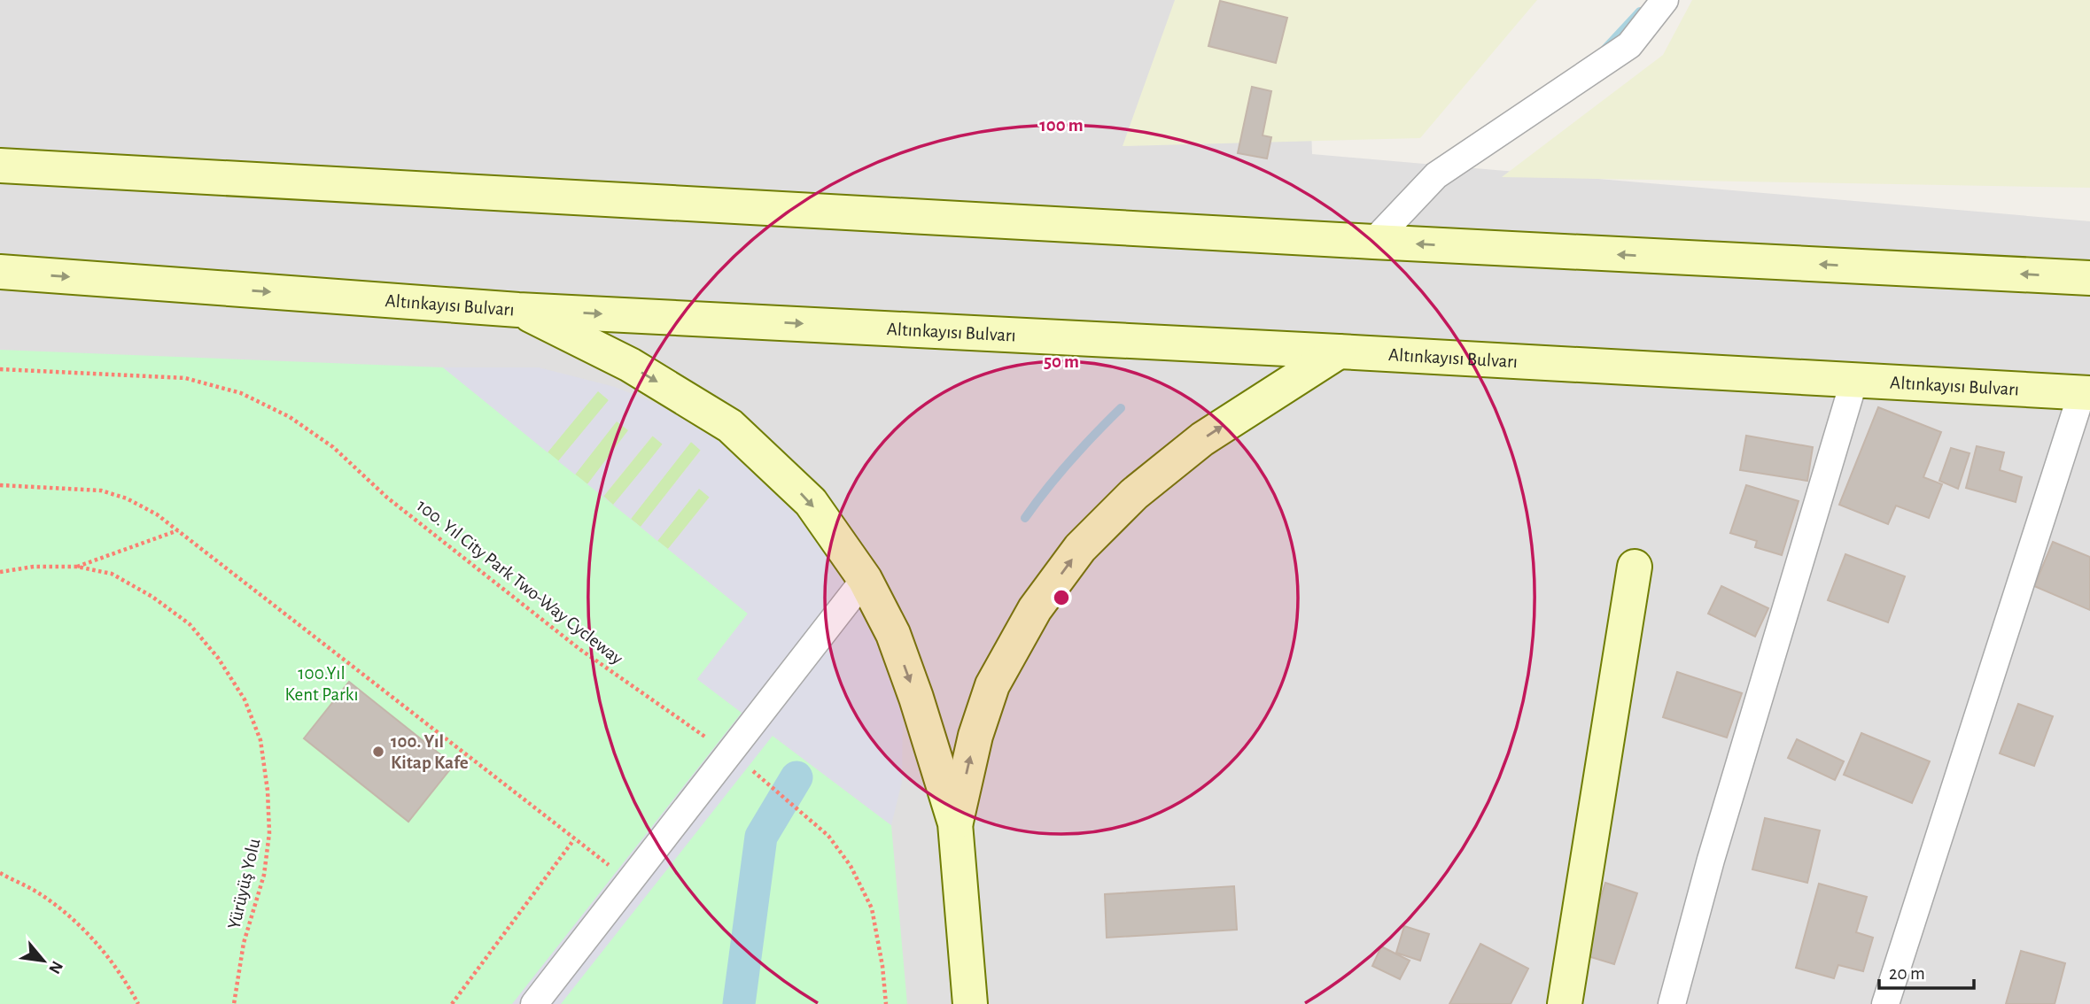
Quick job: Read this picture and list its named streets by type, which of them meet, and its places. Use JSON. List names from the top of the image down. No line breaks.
{"streets":{"main road":["Altınkayısı Bulvarı"],"path":["100. Yıl City Park Two-Way Cycleway","Yürüyüş Yolu"]},"parks":["100.Yıl Kent Parkı"],"places":["100. Yıl Kitap Kafe"],"scale_bar":"20 m","north":"bottom right","rings":["100 m","50 m"]}
